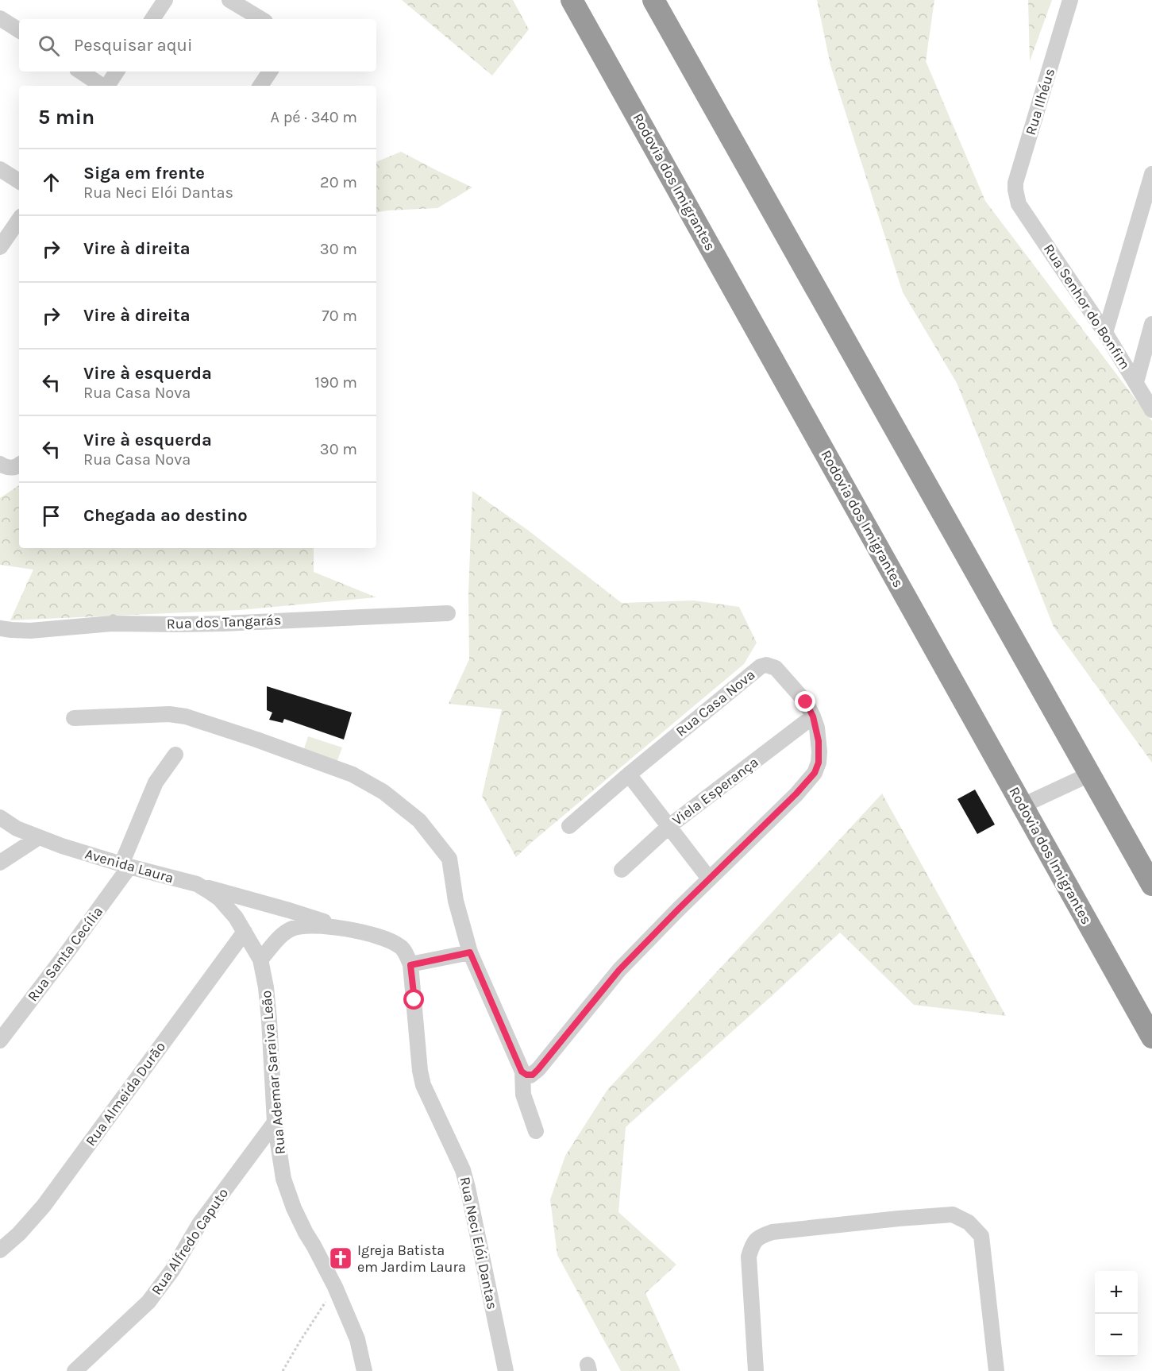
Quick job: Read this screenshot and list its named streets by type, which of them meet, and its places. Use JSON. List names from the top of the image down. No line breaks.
{"streets":{"highway":["Rodovia dos Imigrantes"],"street":["Rua Ilhéus","Rua Senhor do Bonfim","Rua dos Tangarás","Rua Casa Nova","Viela Esperança","Avenida Laura","Rua Santa Cecília","Rua Ademar Saraiva Leão","Rua Almeida Durão","Rua Alfredo Caputo","Rua Neci Elói Dantas"]},"crossings":[["Rua Ilhéus","Rua Senhor do Bonfim"],["Rua Casa Nova","Viela Esperança"],["Avenida Laura","Rua Santa Cecília"],["Avenida Laura","Rua Ademar Saraiva Leão"],["Avenida Laura","Rua Almeida Durão"],["Rua Ademar Saraiva Leão","Rua Almeida Durão"],["Rua Ademar Saraiva Leão","Rua Alfredo Caputo"]],"places":{"church":["Igreja Batista em Jardim Laura"]},"page":{"search":"Pesquisar aqui","heading":["5 min","A pé · 340 m"],"list":[["Siga em frente","Rua Neci Elói Dantas","20 m"],["Vire à direita","30 m"],["Vire à direita","70 m"],["Vire à esquerda","Rua Casa Nova","190 m"],["Vire à esquerda","Rua Casa Nova","30 m"],"Chegada ao destino"],"map_buttons":["+","−"]}}
